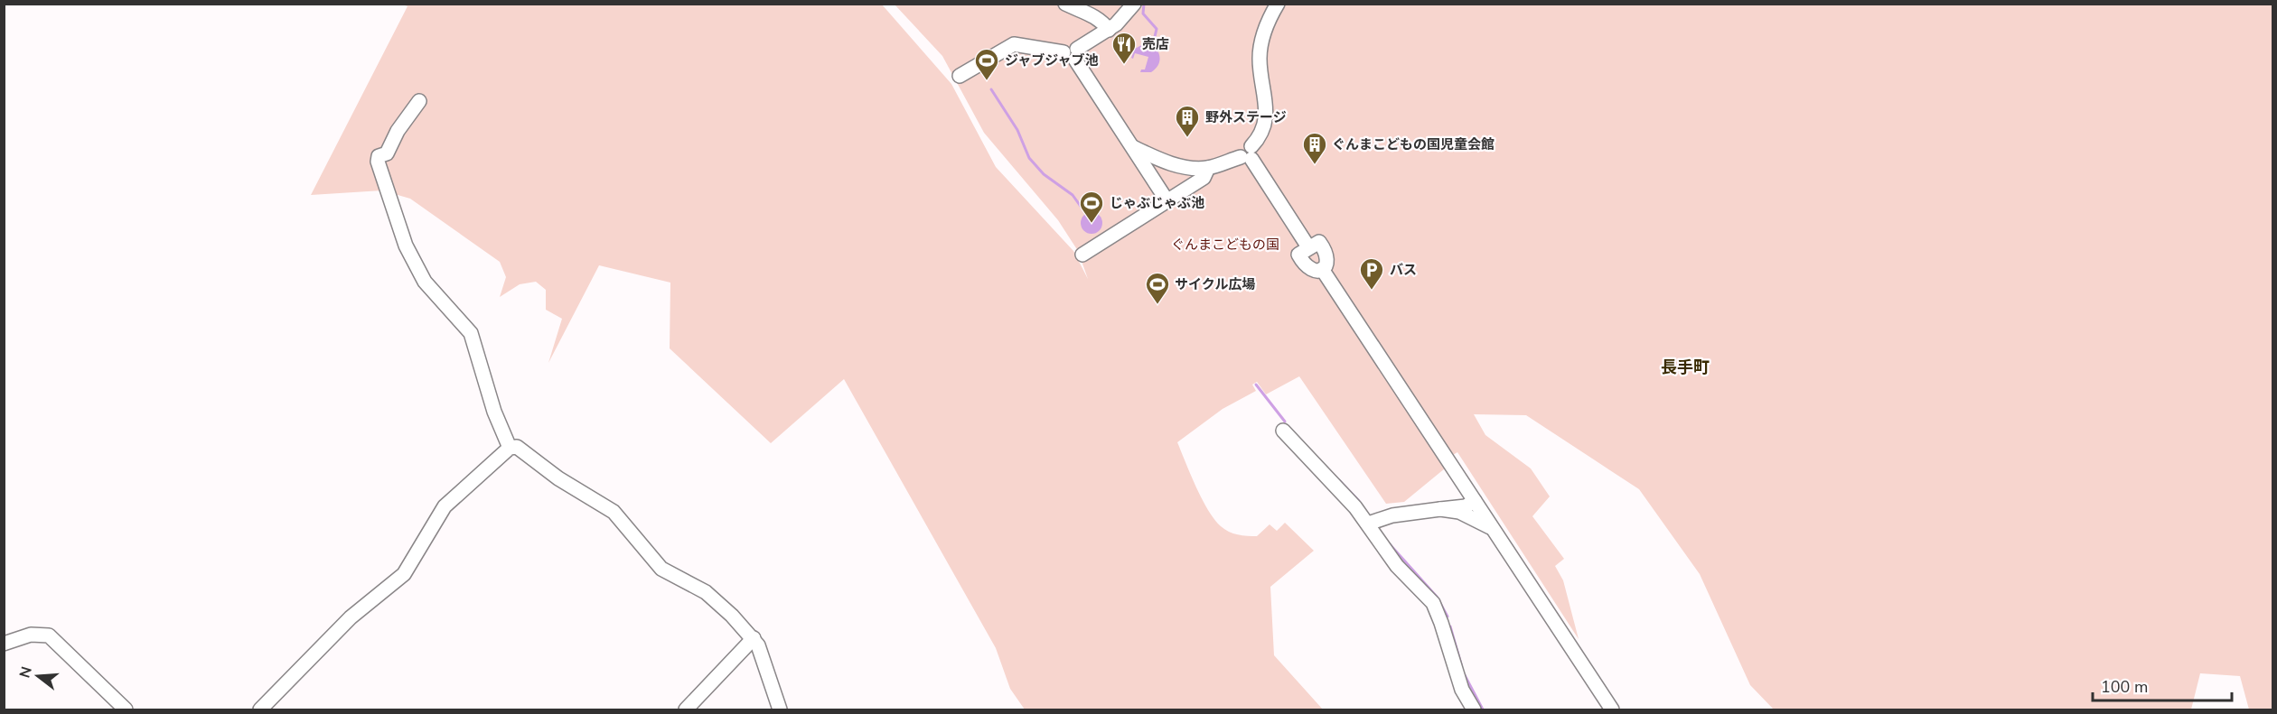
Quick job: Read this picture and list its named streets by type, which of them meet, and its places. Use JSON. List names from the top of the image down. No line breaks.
{"districts":["長手町"],"parks":["ぐんまこどもの国"],"places":{"restaurant":["売店"],"sports":["ジャブジャブ池","じゃぶじゃぶ池","サイクル広場"],"building":["野外ステージ","ぐんまこどもの国児童会館"],"parking":["バス"]},"scale_bar":"100 m","north":"left"}
